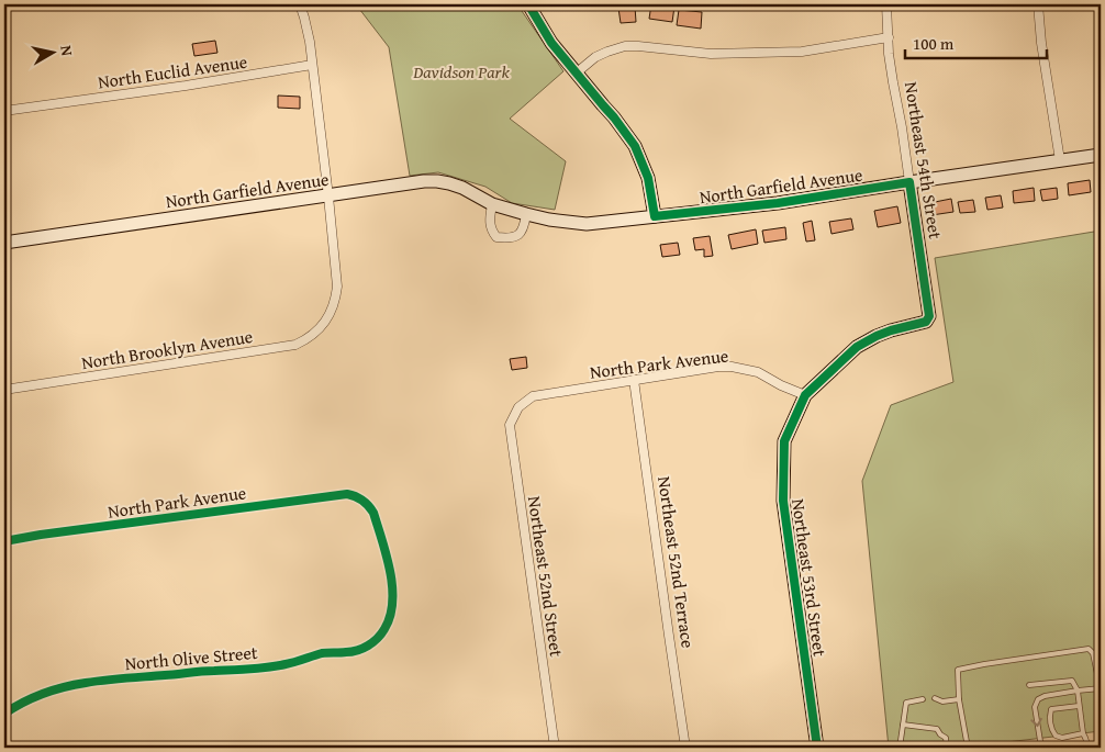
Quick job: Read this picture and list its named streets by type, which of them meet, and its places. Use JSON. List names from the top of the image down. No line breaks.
{"streets":{"street":["North Euclid Avenue","Northeast 54th Street","North Garfield Avenue","North Brooklyn Avenue","North Park Avenue","Northeast 52nd Terrace","Northeast 52nd Street","Northeast 53rd Street","North Olive Street"]},"crossings":[["Northeast 54th Street","North Garfield Avenue"],["Northeast 54th Street","Northeast 53rd Street"],["North Garfield Avenue","North Brooklyn Avenue"],["North Park Avenue","Northeast 52nd Terrace"],["North Park Avenue","Northeast 52nd Street"],["North Park Avenue","Northeast 53rd Street"],["North Park Avenue","North Olive Street"]],"parks":["Davidson Park"],"scale_bar":"100 m","north":"right"}
